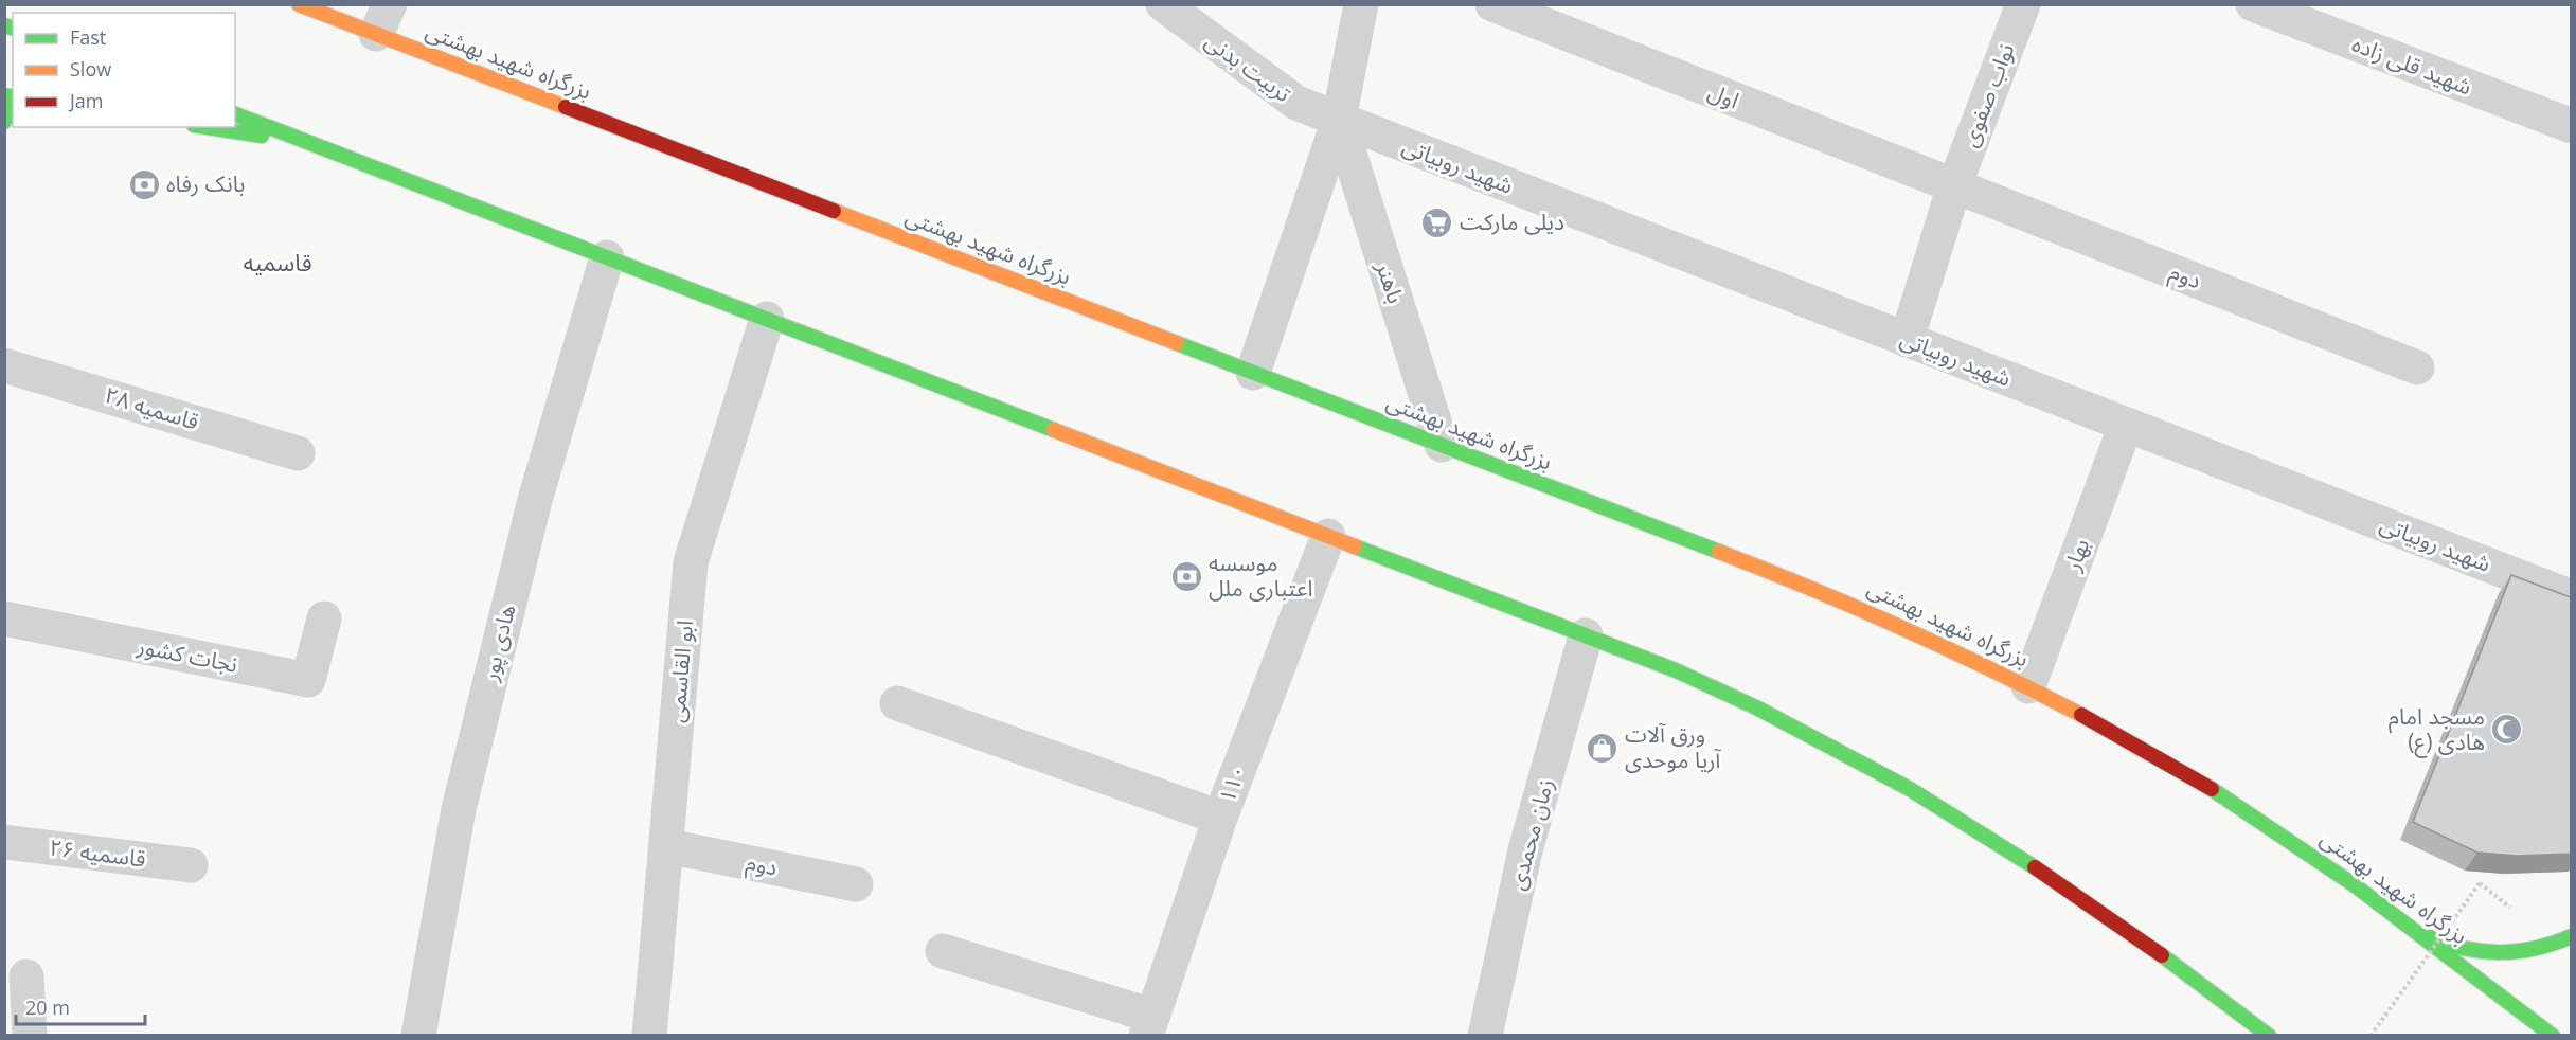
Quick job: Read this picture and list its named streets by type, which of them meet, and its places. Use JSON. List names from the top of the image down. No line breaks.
{"streets":{"main road":["بزرگراه شهید بهشتی"],"street":["شهید قلی زاده","تربیت بدنی","نواب صفوی","اول","شهید روبیاتی","دوم","باهنر","قاسمیه ۲۸","بهار","هادی پور","نجات کشور","ابو القاسمی","۱۱۰","زمان محمدی","قاسمیه ۲۶"]},"crossings":[["بزرگراه شهید بهشتی","باهنر"],["بزرگراه شهید بهشتی","بهار"],["تربیت بدنی","شهید روبیاتی"],["تربیت بدنی","باهنر"],["نواب صفوی","اول"],["نواب صفوی","شهید روبیاتی"],["نواب صفوی","دوم"],["اول","دوم"],["شهید روبیاتی","باهنر"],["شهید روبیاتی","بهار"],["دوم","ابو القاسمی"]],"districts":["قاسمیه"],"places":{"bank":["بانک رفاه","موسسه اعتباری ملل"],"supermarket":["دیلی مارکت"],"mosque":["مسجد امام هادی (ع)"],"shop":["ورق آلات آریا موحدی"]},"legend":["Fast","Slow","Jam"],"scale_bar":"20 m"}
